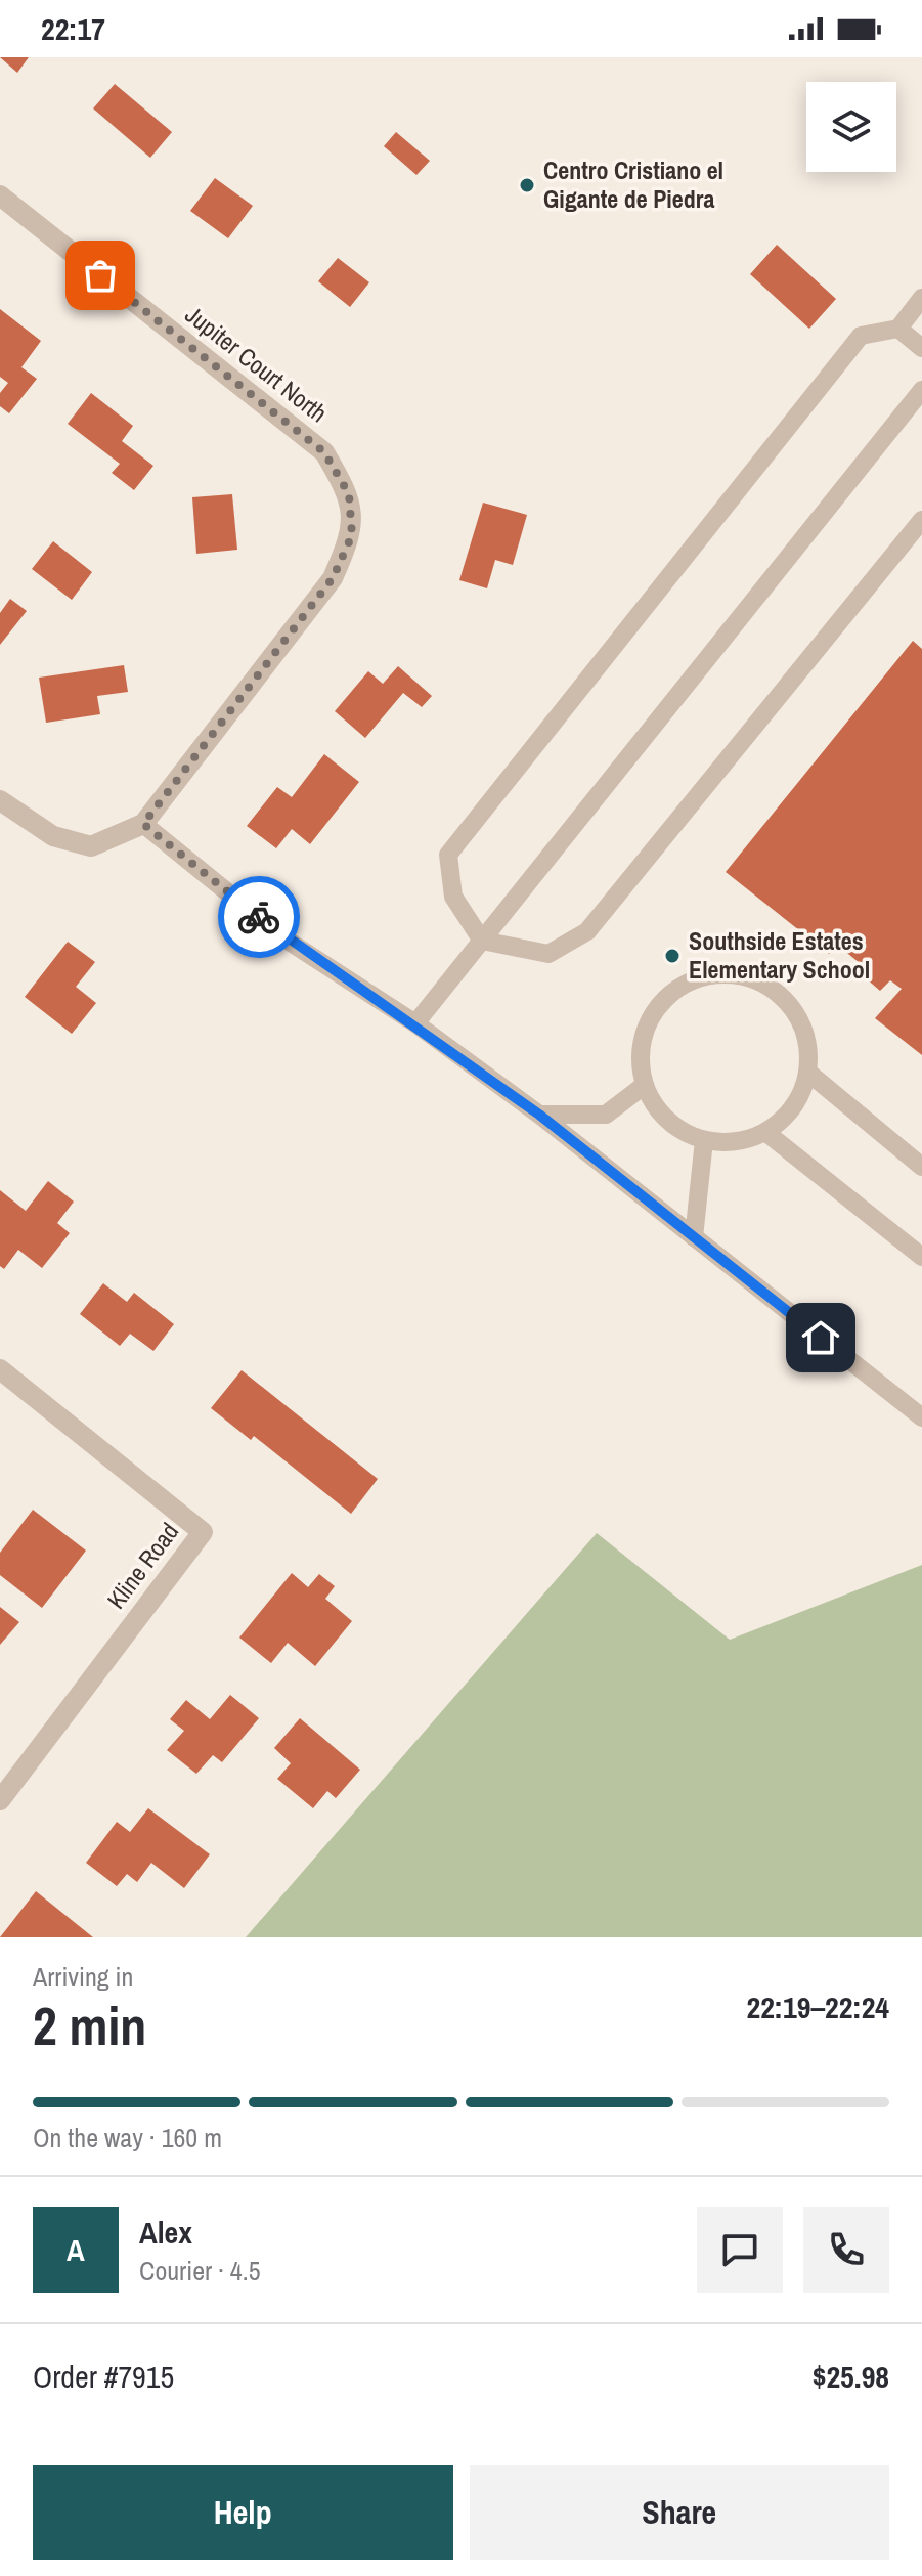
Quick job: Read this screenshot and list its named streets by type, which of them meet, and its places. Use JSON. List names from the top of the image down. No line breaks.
{"streets":{"street":["Jupiter Court North","Kline Road"]},"places":["Centro Cristiano el Gigante de Piedra","Southside Estates Elementary School"],"page":{"status":"22:17","heading":["2 min","Arriving in","22:19–22:24"],"panel":["Alex","Courier · 4.5","Order #7915","$25.98"],"bar":"On the way · 160 m","round":"A","buttons":["Help","Share"]}}
